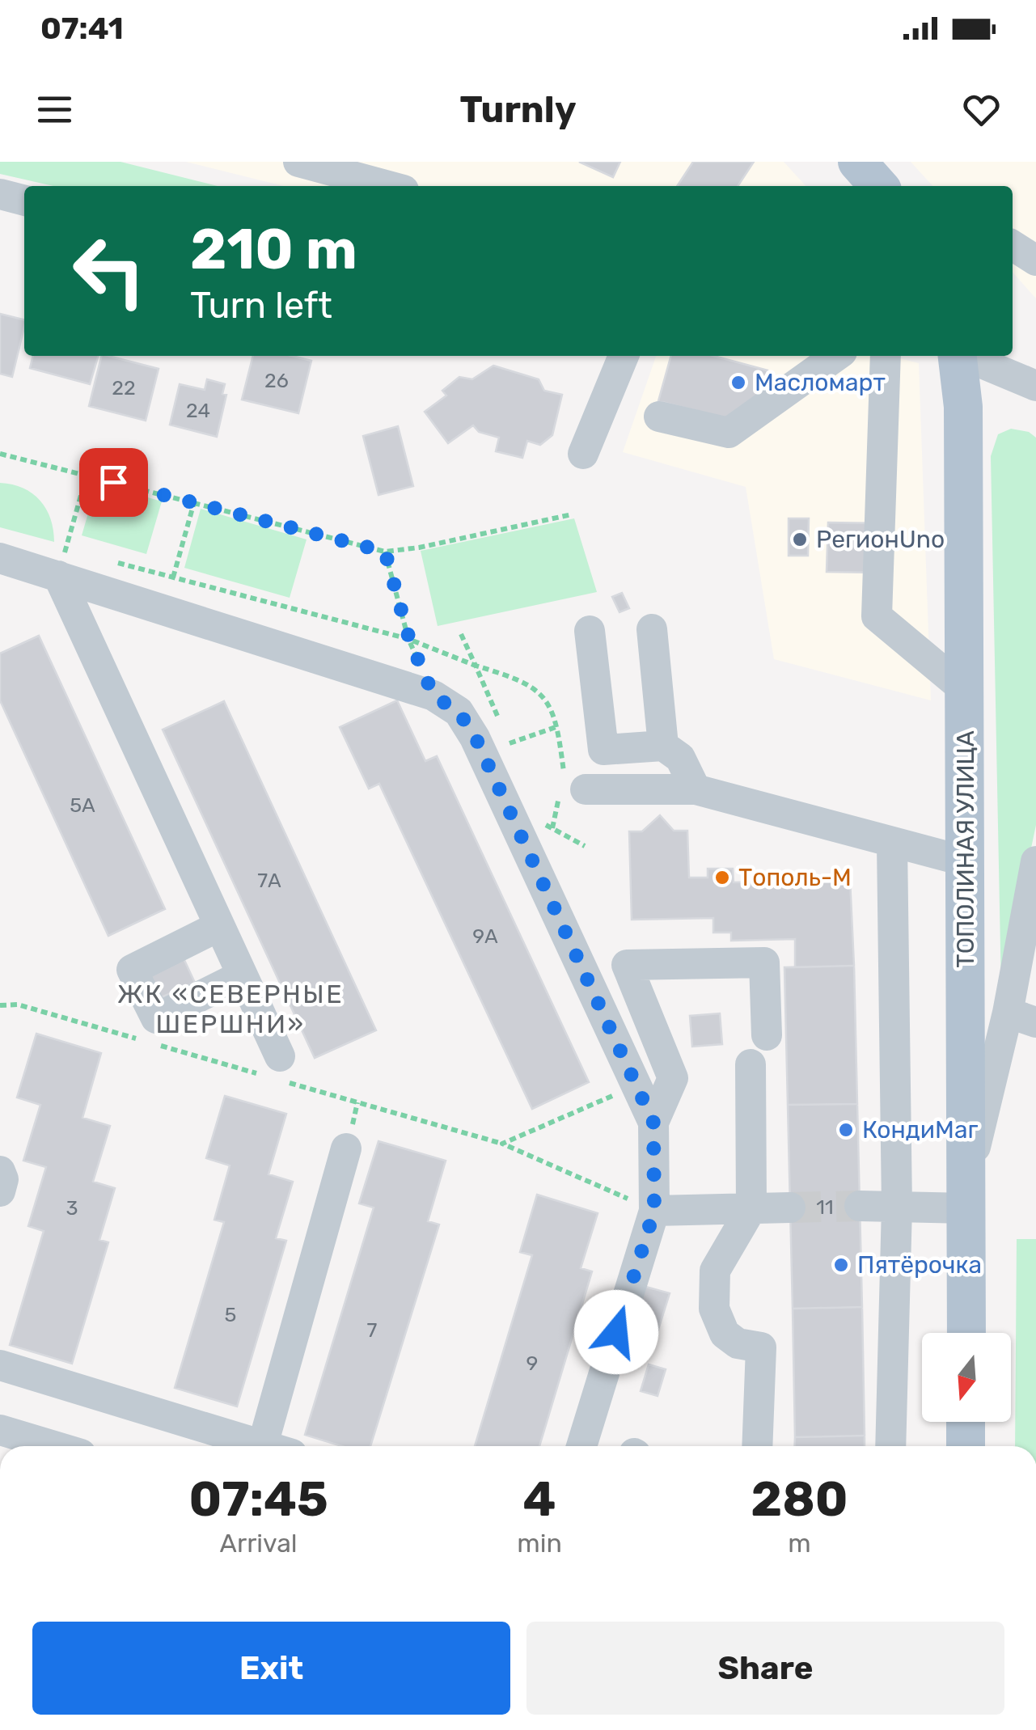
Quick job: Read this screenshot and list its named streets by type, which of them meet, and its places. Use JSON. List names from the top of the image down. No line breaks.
{"streets":{"main road":["ТОПОЛИНАЯ УЛИЦА"]},"districts":["ЖК «СЕВЕРНЫЕ ШЕРШНИ»"],"places":["Масломарт","РегионUno","Тополь-М","КондиМаг","Пятёрочка"],"house_numbers":["26","22","24","5А","7А","9А","11","3","5","7","9"],"north":"bottom","page":{"status":"07:41","header":"Turnly","turn":["210 m","Turn left"],"eta":["07:45","Arrival","4","min","280","m"],"buttons":["Exit","Share"]}}
